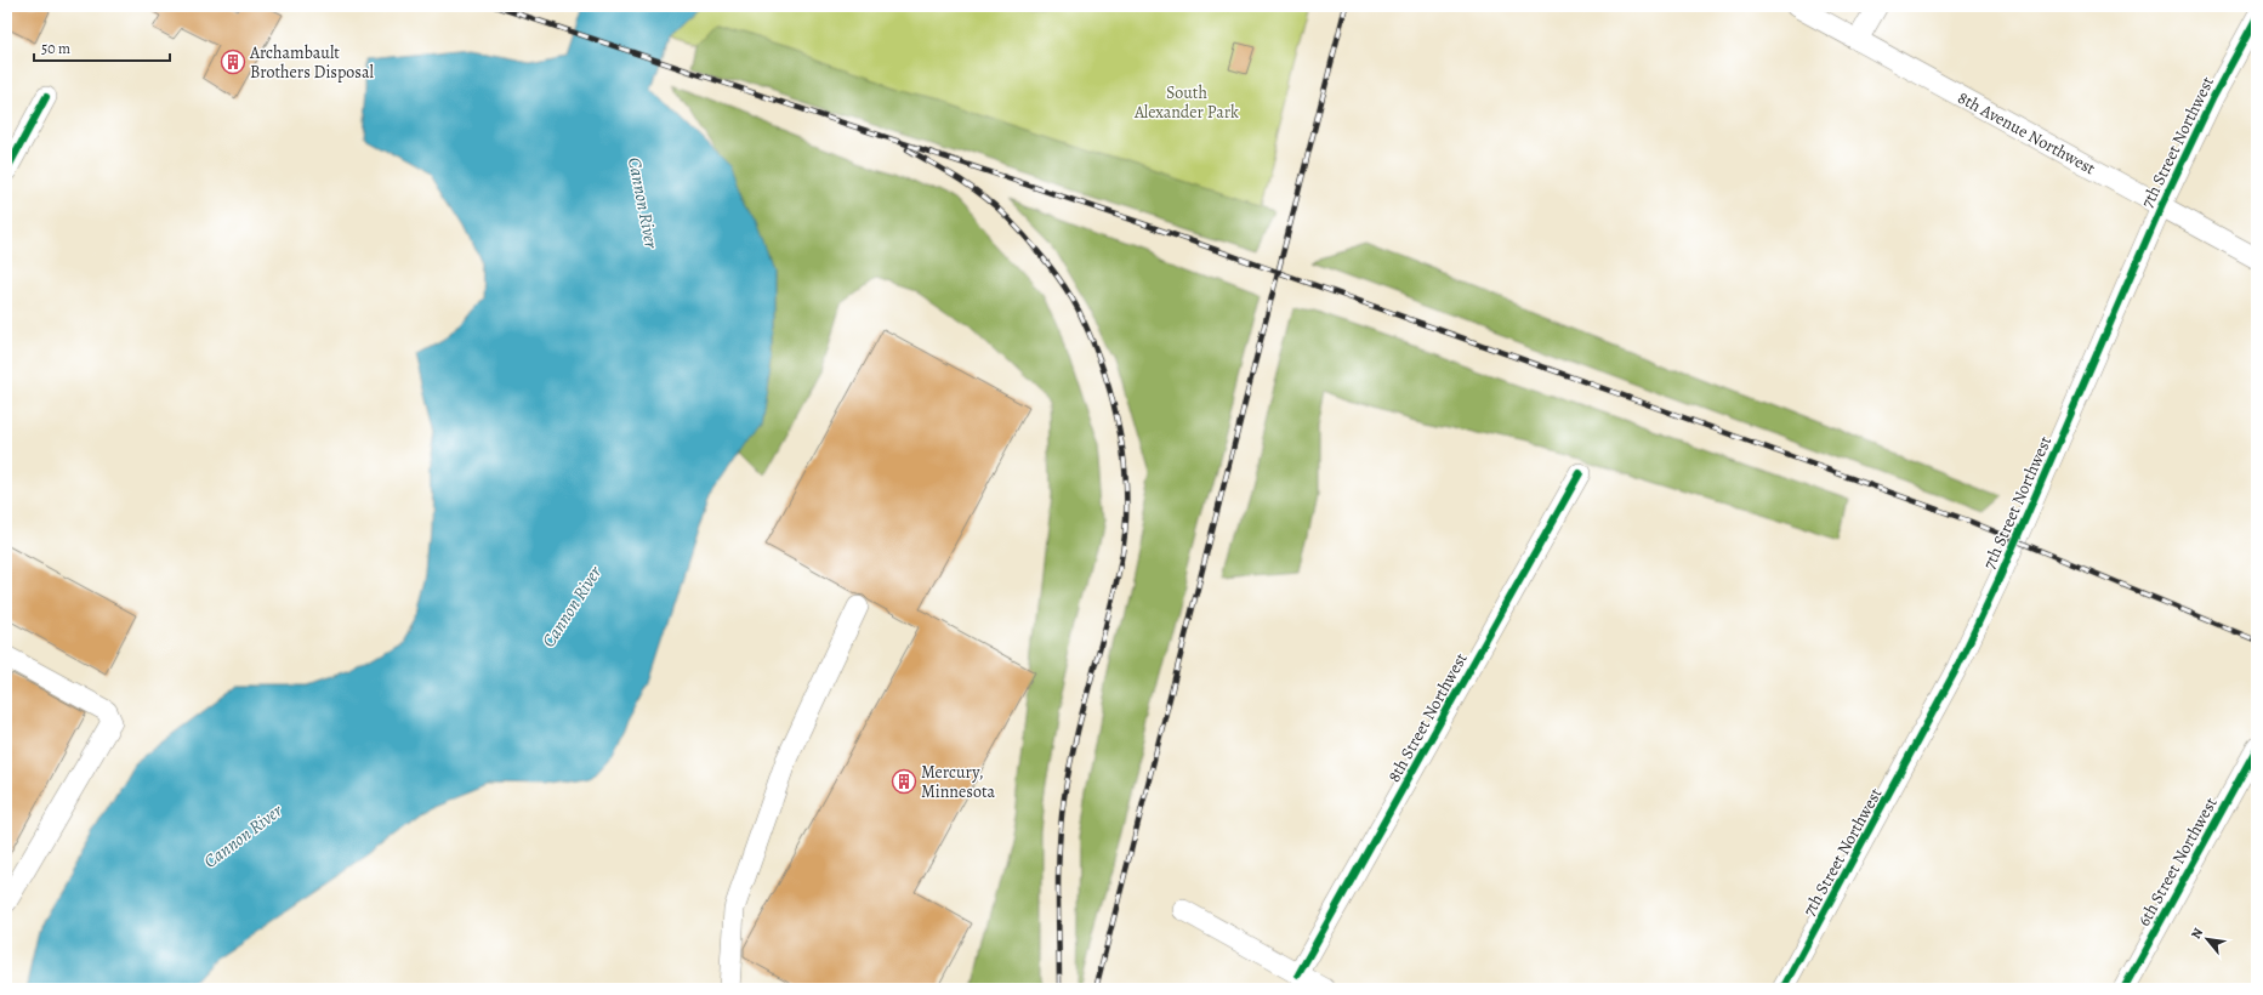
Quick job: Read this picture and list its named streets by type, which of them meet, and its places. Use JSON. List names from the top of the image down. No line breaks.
{"streets":{"street":["8th Avenue Northwest","7th Street Northwest","8th Street Northwest","6th Street Northwest"]},"crossings":[["8th Avenue Northwest","7th Street Northwest"]],"water":["Cannon River"],"parks":["South Alexander Park"],"places":{"building":["Archambault Brothers Disposal","Mercury, Minnesota"]},"scale_bar":"50 m","north":"top left"}
